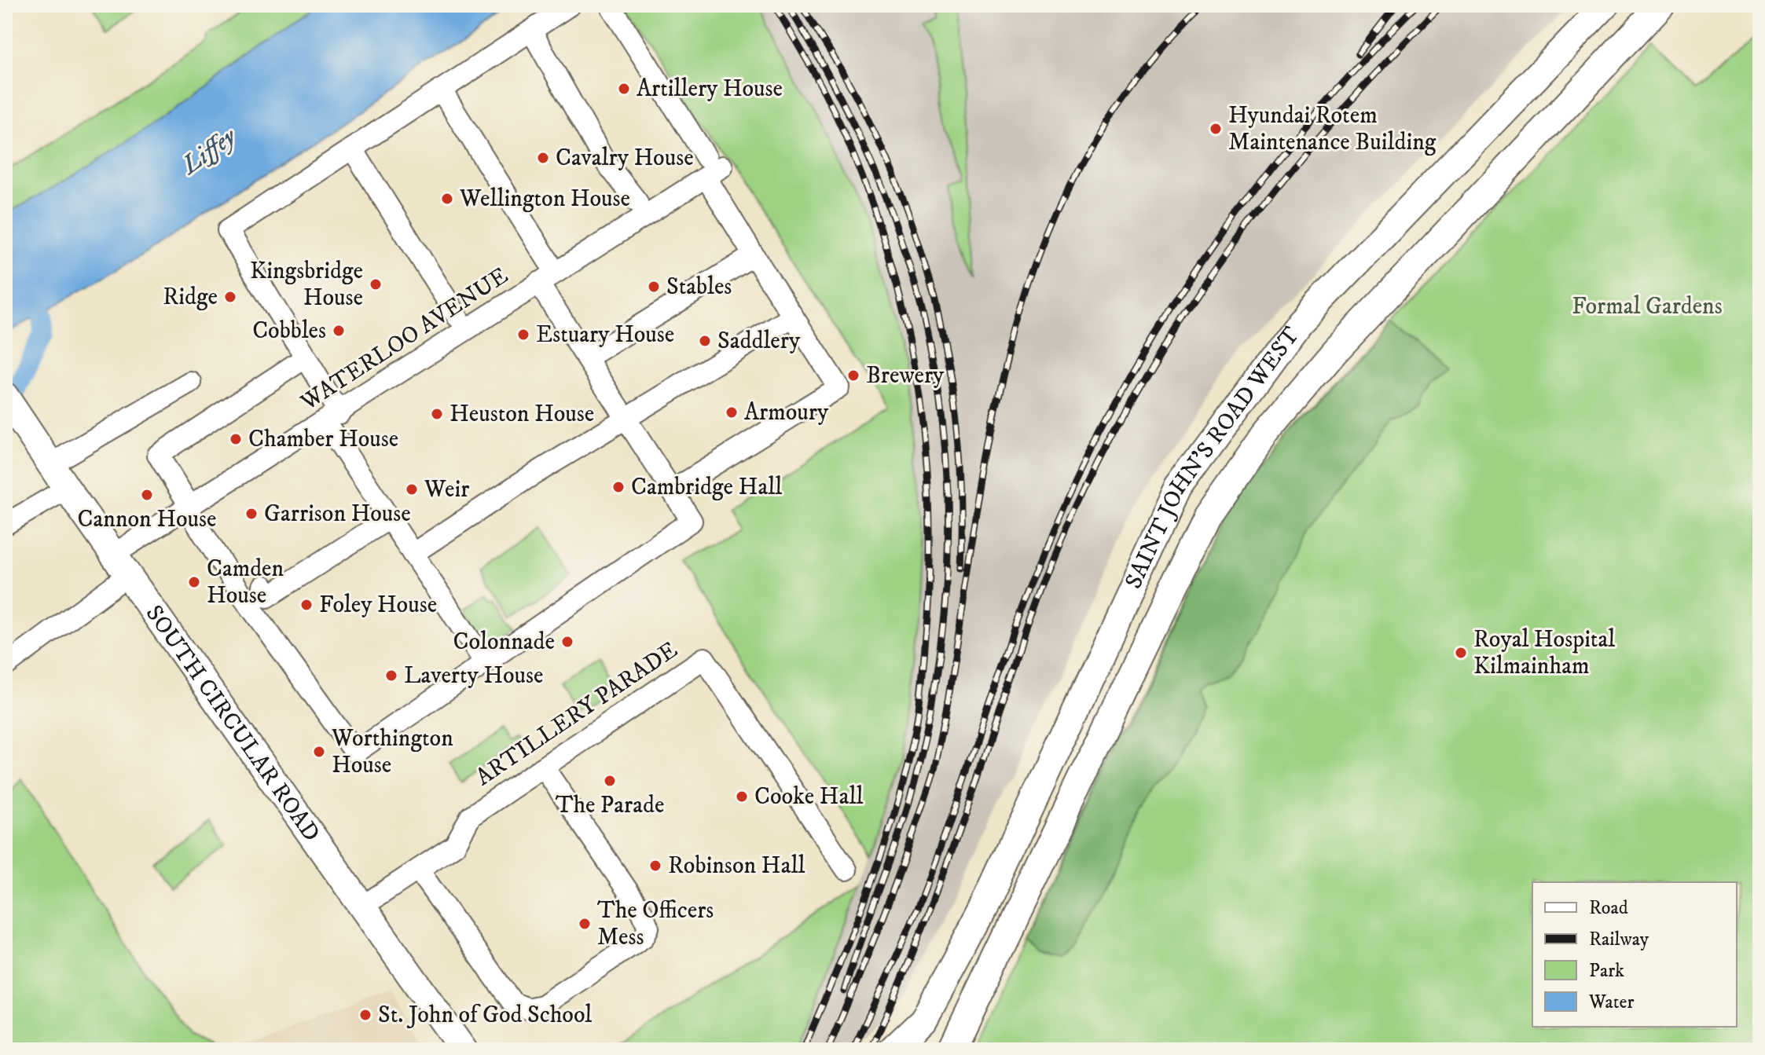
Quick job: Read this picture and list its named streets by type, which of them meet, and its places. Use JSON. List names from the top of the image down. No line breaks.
{"streets":{"main road":["SAINT JOHN'S ROAD WEST","SOUTH CIRCULAR ROAD"],"street":["WATERLOO AVENUE","ARTILLERY PARADE"]},"crossings":[["WATERLOO AVENUE","SOUTH CIRCULAR ROAD"],["ARTILLERY PARADE","SOUTH CIRCULAR ROAD"]],"water":["Liffey"],"parks":["Formal Gardens"],"places":["Artillery House","Hyundai Rotem Maintenance Building","Cavalry House","Wellington House","Kingsbridge House","Stables","Ridge","Cobbles","Estuary House","Saddlery","Brewery","Armoury","Heuston House","Chamber House","Cambridge Hall","Weir","Cannon House","Garrison House","Camden House","Foley House","Colonnade","Royal Hospital Kilmainham","Laverty House","Worthington House","The Parade","Cooke Hall","Robinson Hall","The Officers Mess","St. John of God School"],"legend":["Road","Railway","Park","Water"]}
